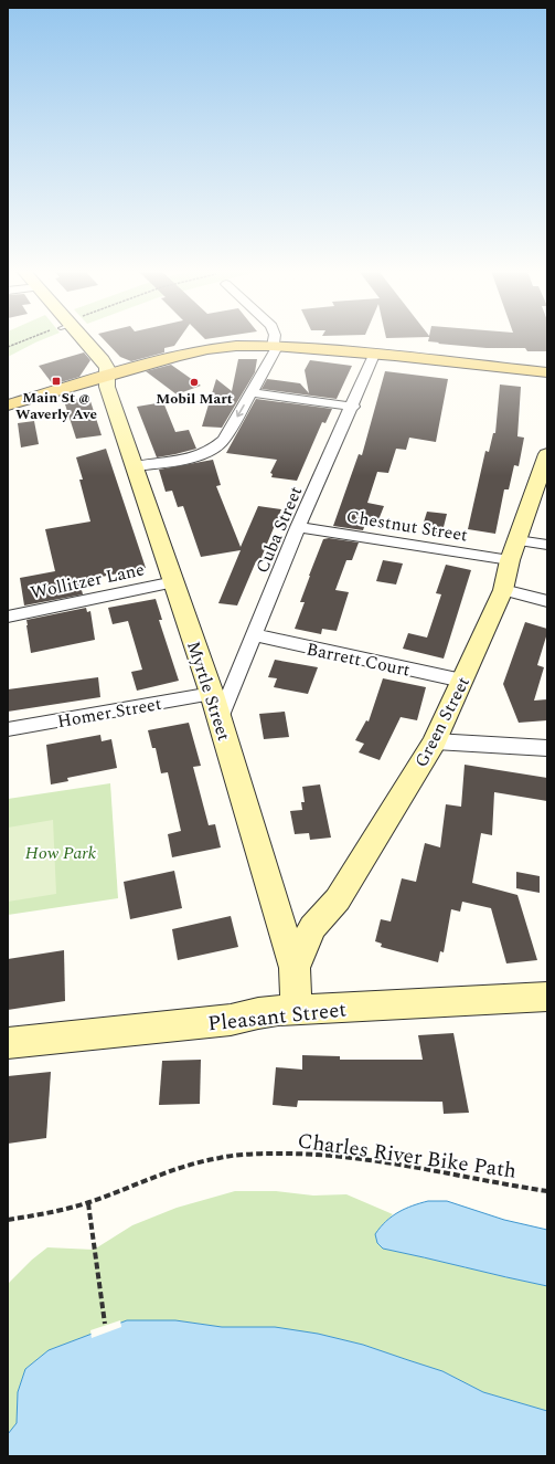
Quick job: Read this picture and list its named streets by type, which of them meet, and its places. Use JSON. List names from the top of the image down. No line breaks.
{"streets":{"street":["Chestnut Street","Cuba Street","Wollitzer Lane","Barrett Court","Myrtle Street","Homer Street","Green Street","Pleasant Street"],"path":["Charles River Bike Path"]},"crossings":[["Chestnut Street","Cuba Street"],["Chestnut Street","Green Street"],["Cuba Street","Barrett Court"],["Cuba Street","Myrtle Street"],["Wollitzer Lane","Myrtle Street"],["Barrett Court","Green Street"],["Myrtle Street","Homer Street"],["Myrtle Street","Green Street"],["Myrtle Street","Pleasant Street"]],"parks":["How Park"],"places":{"transit":["Main St @ Waverly Ave"],"other":["Mobil Mart"]}}
